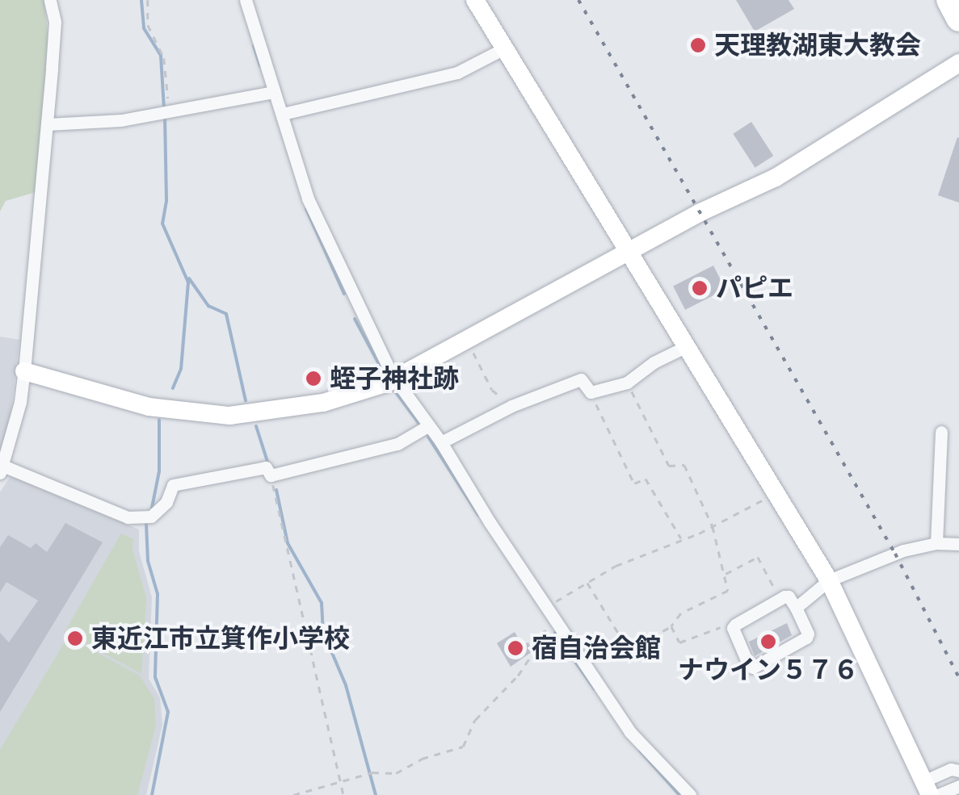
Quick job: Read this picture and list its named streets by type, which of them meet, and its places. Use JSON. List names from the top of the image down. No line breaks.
{"places":["天理教湖東大教会","パピエ","蛭子神社跡","東近江市立箕作小学校","ナウイン５７６","宿自治会館"]}
